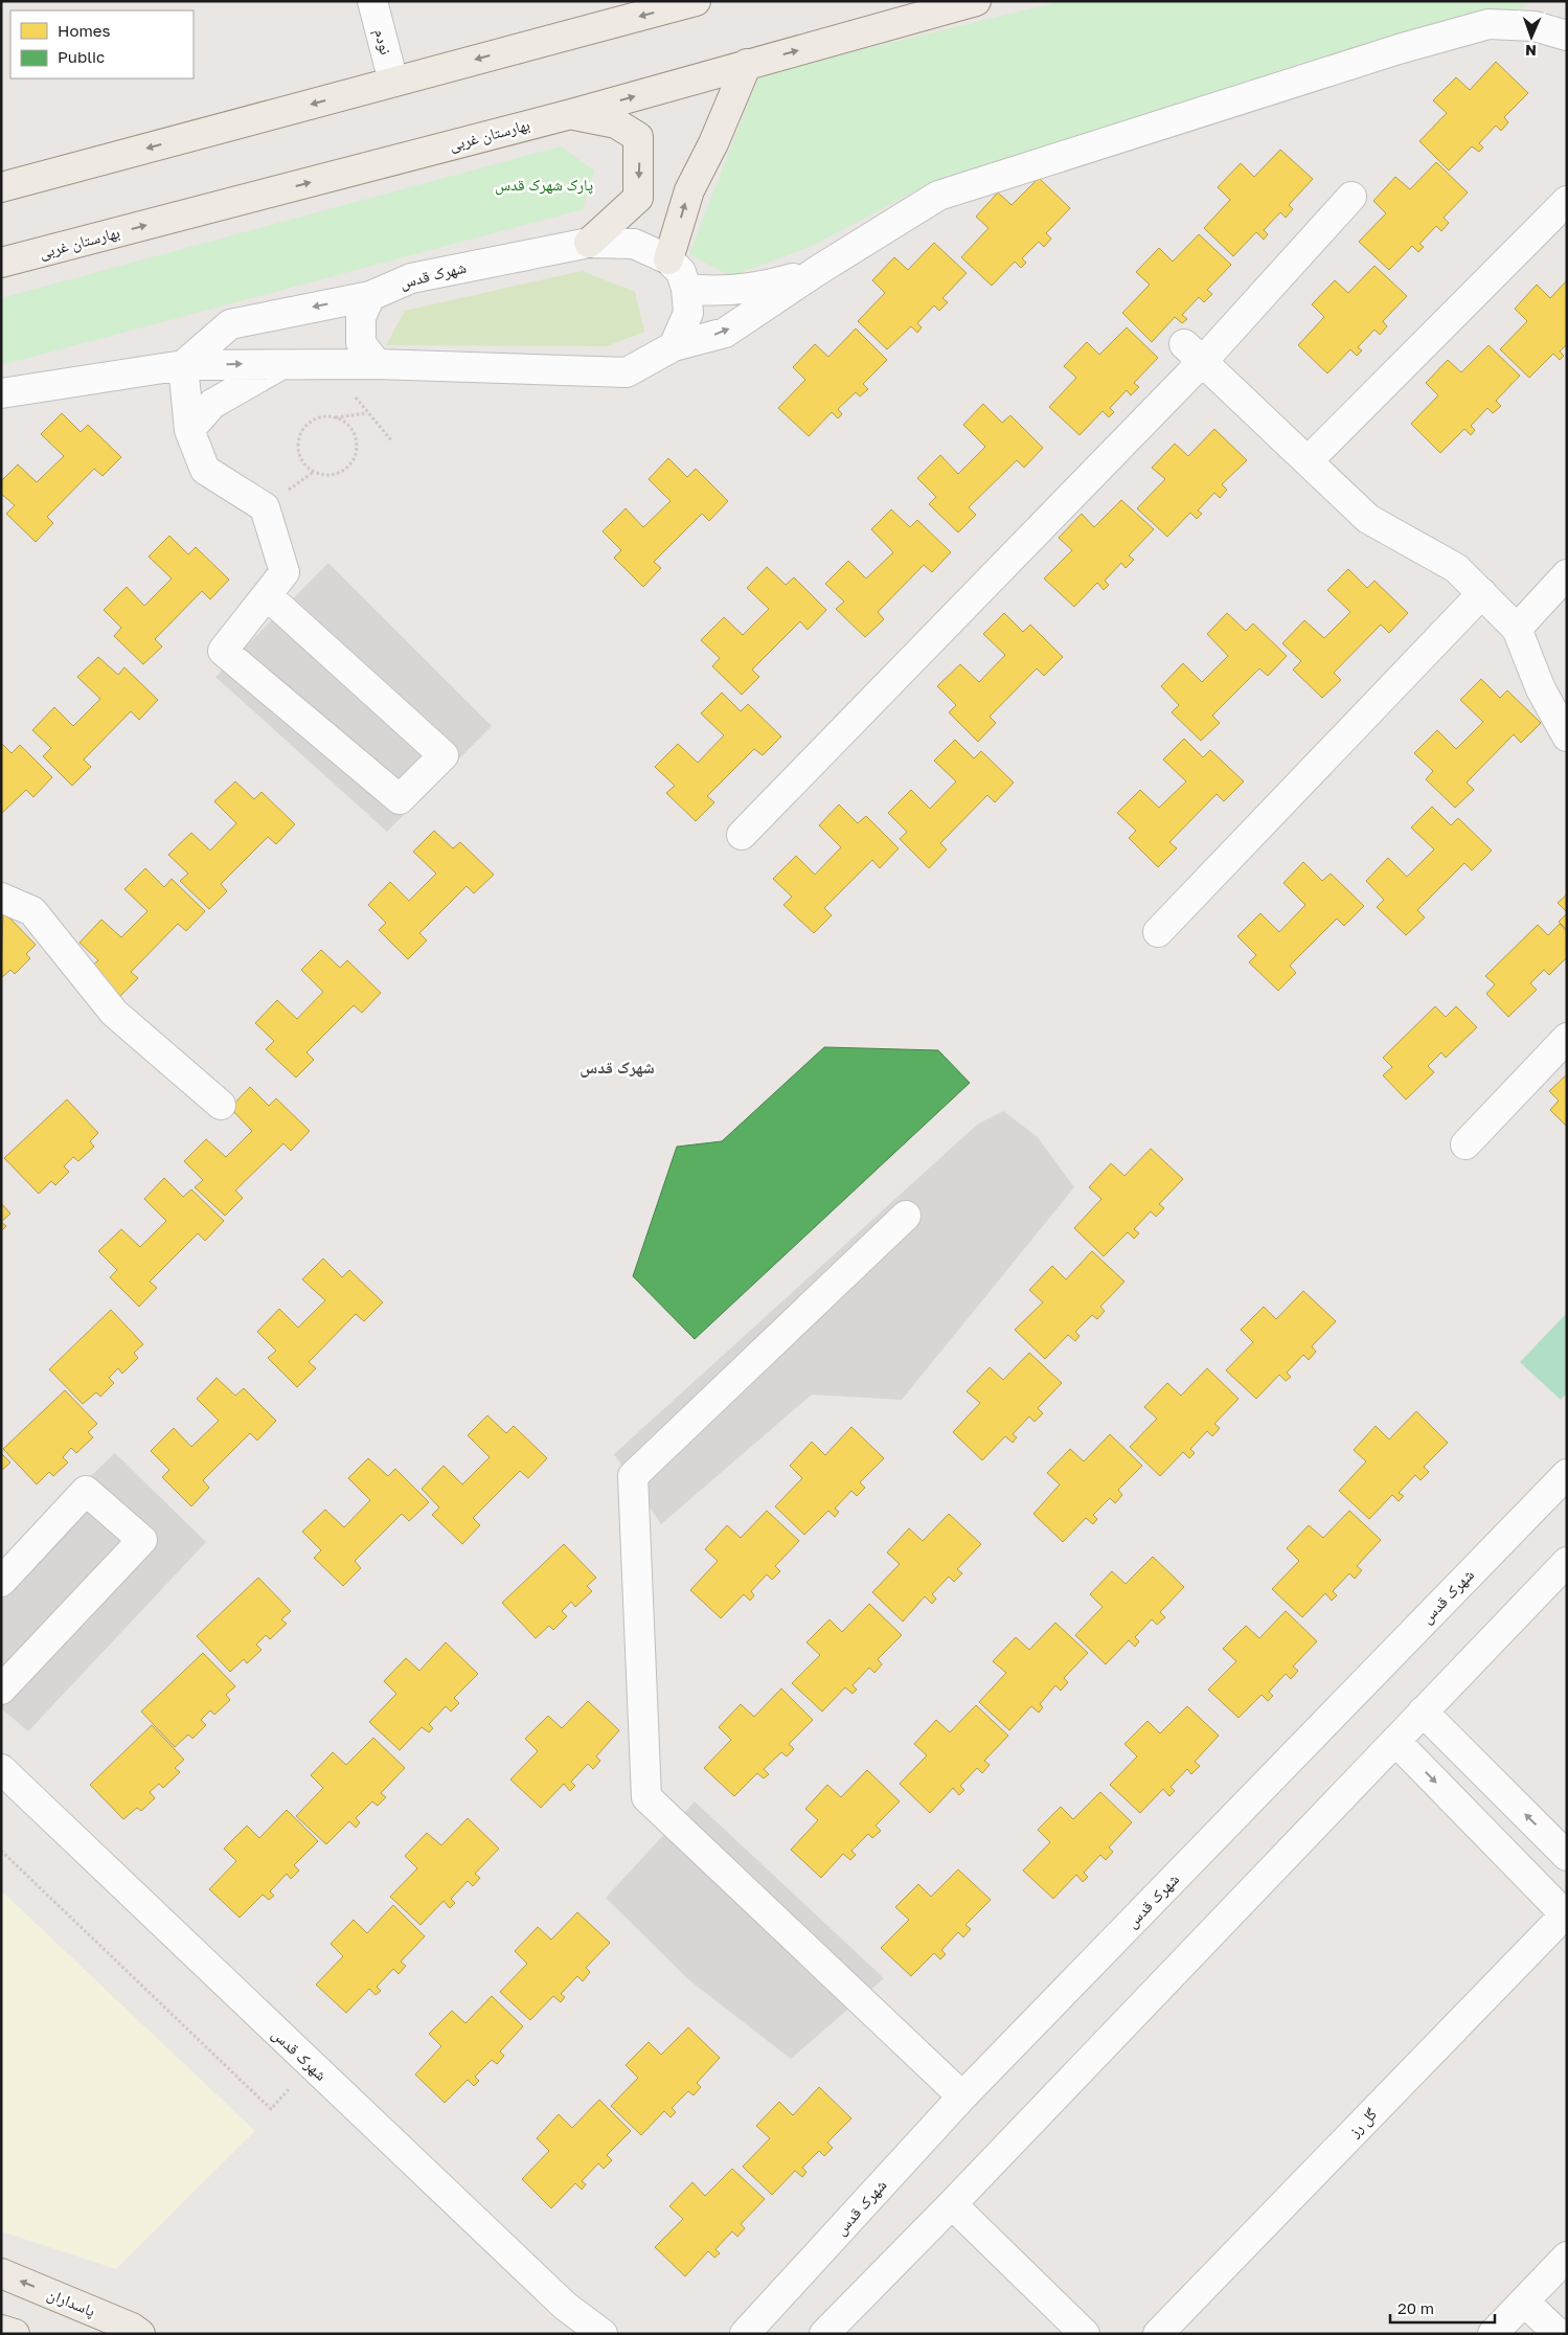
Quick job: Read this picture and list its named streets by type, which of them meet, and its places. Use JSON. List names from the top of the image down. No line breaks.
{"streets":{"main road":["بهارستان غربی","پاسداران"],"street":["نودم","شهرک قدس","گل رز"]},"one_way":["پاسداران"],"districts":["شهرک قدس"],"parks":["پارک شهرک قدس"],"legend":["Homes","Public"],"scale_bar":"20 m","north":"bottom"}
